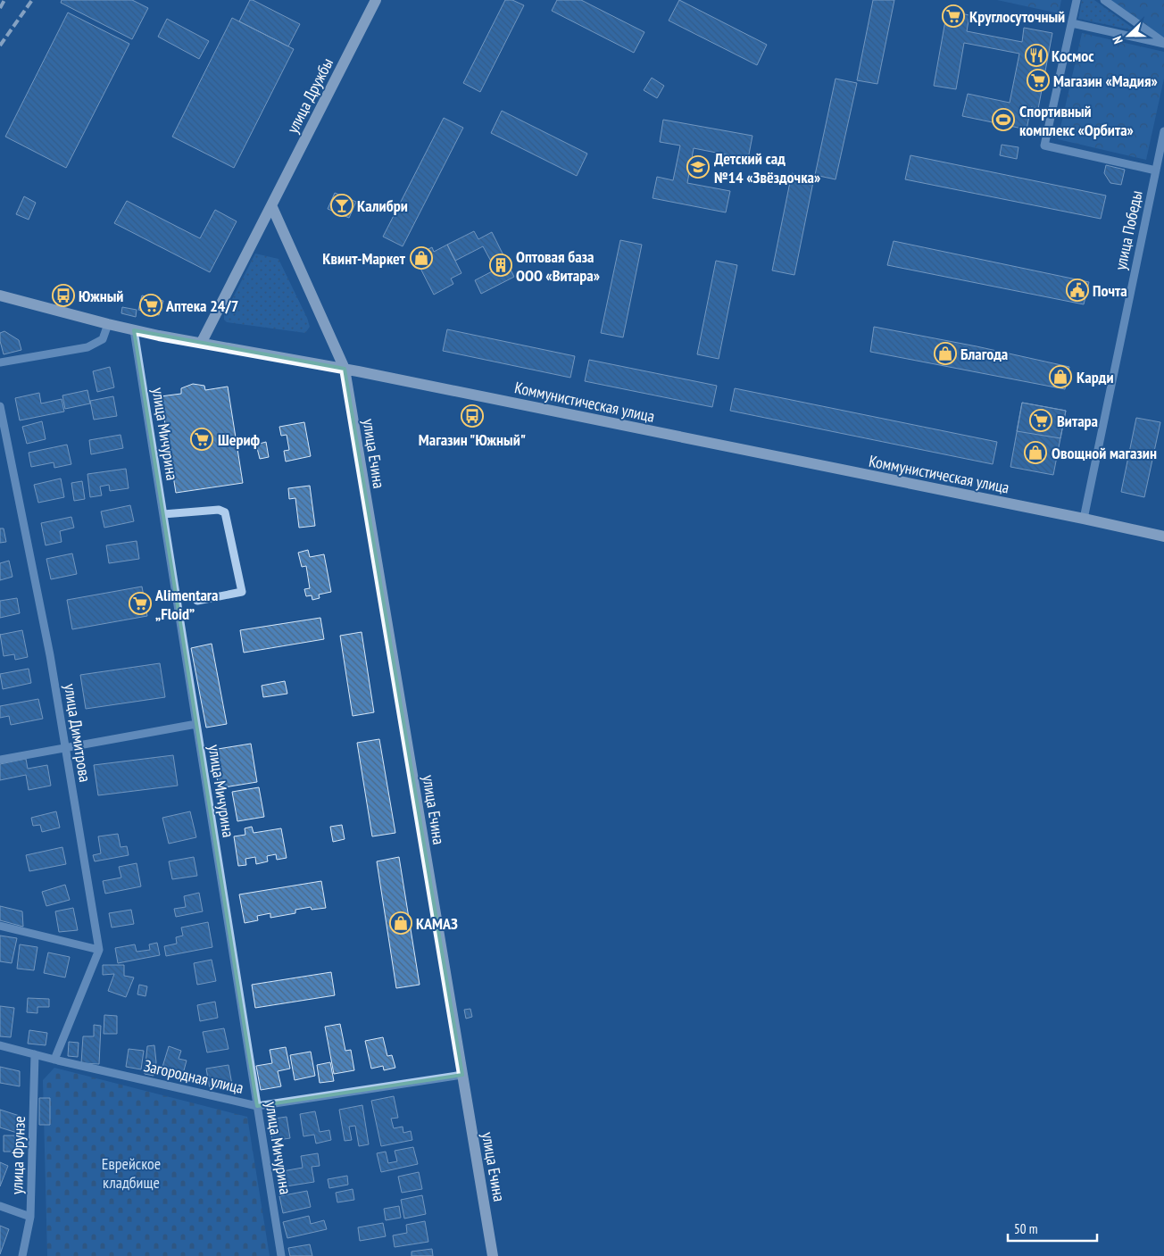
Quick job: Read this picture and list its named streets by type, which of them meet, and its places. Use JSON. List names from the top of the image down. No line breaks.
{"streets":{"main road":["улица Дружбы","Коммунистическая улица","улица Ечина"],"street":["улица Победы","улица Мичурина","улица Димитрова","Загородная улица","улица Фрунзе"]},"crossings":[["улица Дружбы","Коммунистическая улица"],["улица Победы","Коммунистическая улица"],["Коммунистическая улица","улица Мичурина"],["Коммунистическая улица","улица Ечина"],["улица Мичурина","Загородная улица"],["улица Ечина","Загородная улица"],["Загородная улица","улица Фрунзе"]],"parks":["Еврейское кладбище"],"places":{"supermarket":["Круглосуточный","Магазин «Мадия»","Аптека 24/7","Витара","Шериф","Alimentara „Floid”"],"restaurant":["Космос"],"sports":["Спортивный комплекс «Орбита»"],"school or university":["Детский сад №14 «Звёздочка»"],"bar":["Калибри"],"shop":["Квинт-Маркет","Благода","Карди","Овощной магазин","КАМАЗ"],"building":["Оптовая база ООО «Витара»"],"public building":["Почта"],"bus stop":["Южный","Магазин \"Южный\""]},"scale_bar":"50 m","north":"left"}
